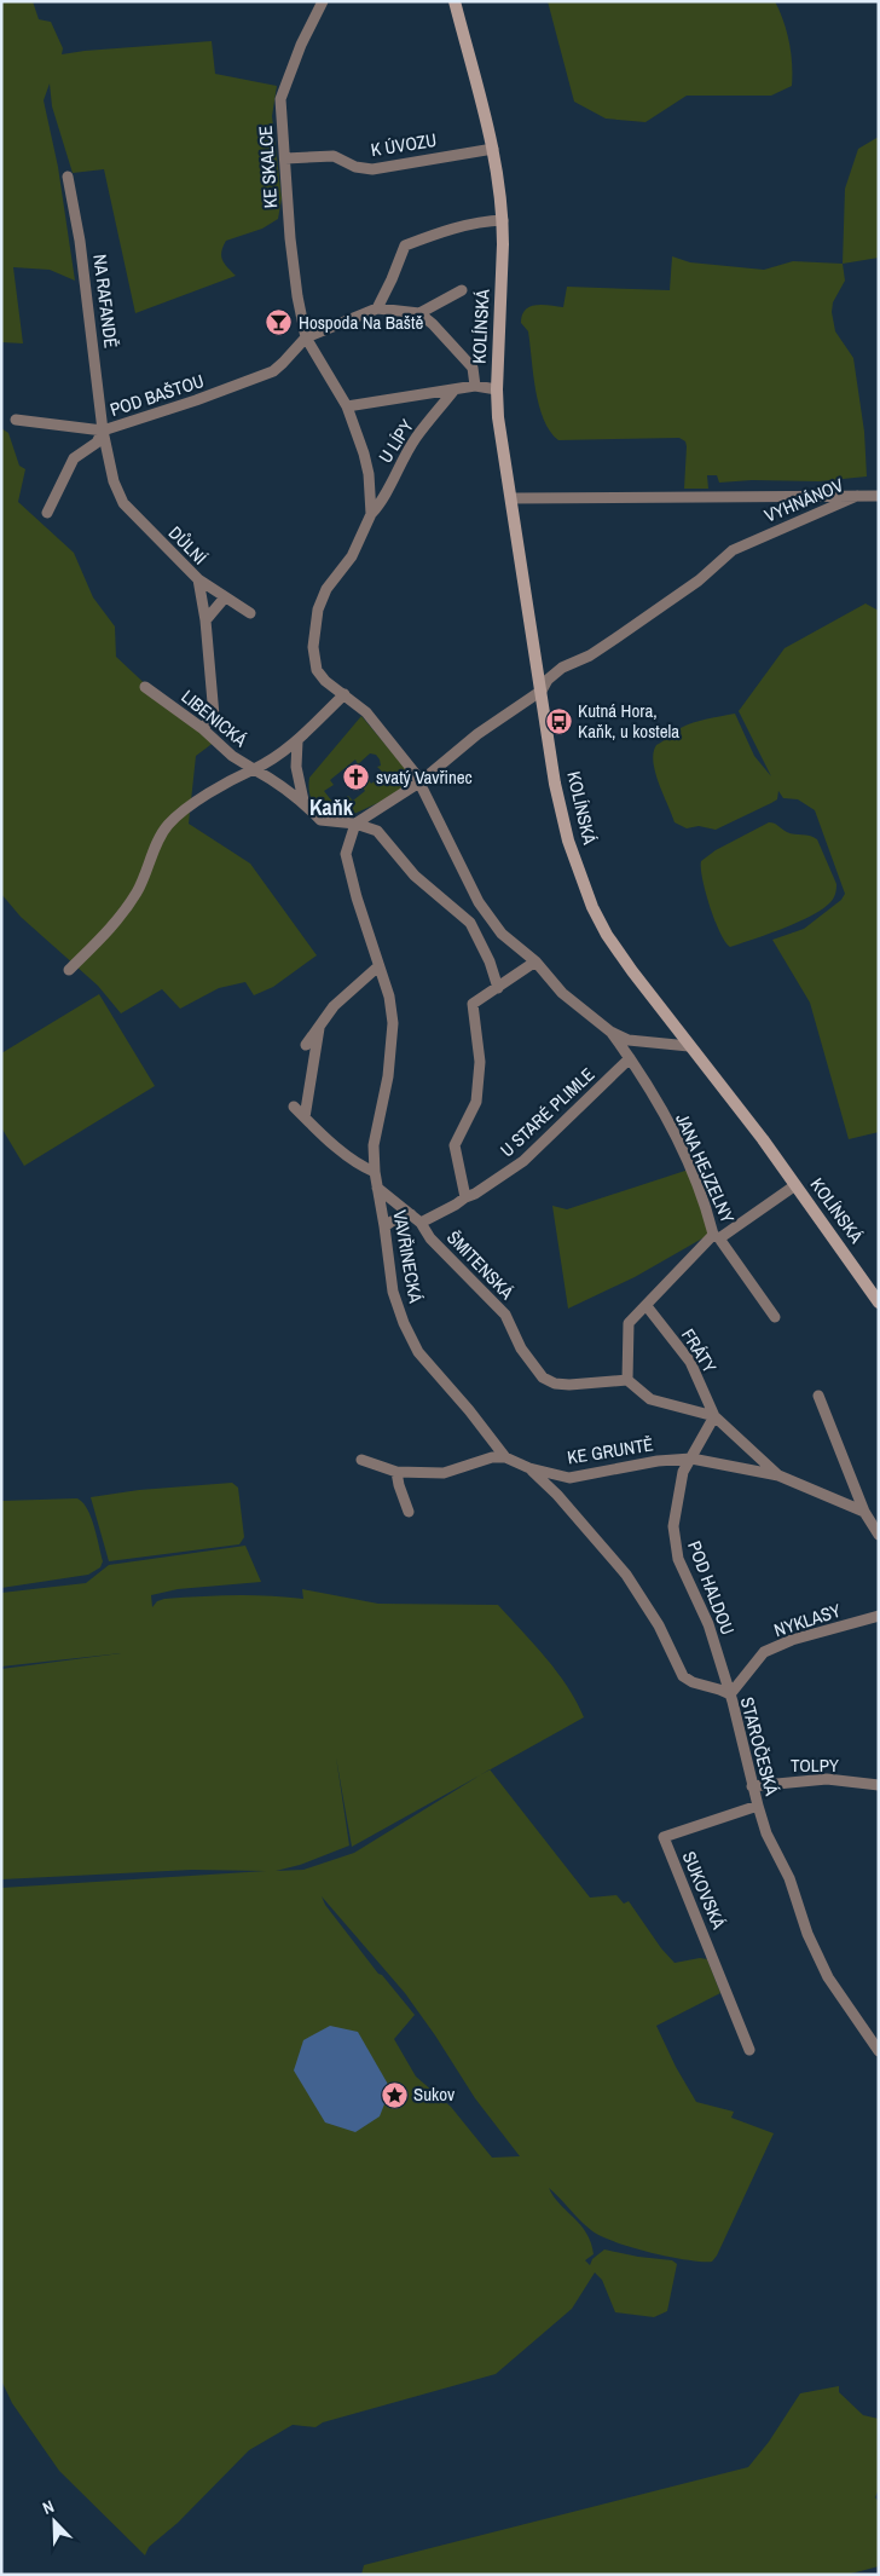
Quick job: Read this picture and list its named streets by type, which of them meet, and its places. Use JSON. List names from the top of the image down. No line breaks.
{"streets":{"street":["K ÚVOZU","KE SKALCE","NA RAFANDĚ","KOLÍNSKÁ","POD BAŠTOU","U LÍPY","VYHNÁNOV","DŮLNÍ","LIBENICKÁ","U STARÉ PLIMLE","JANA HEJZELNY","VAVŘINECKÁ","ŠMITENSKÁ","FRÁTY","KE GRUNTĚ","POD HALDOU","NYKLASY","STAROČESKÁ","TOLPY","SUKOVSKÁ"]},"crossings":[["K ÚVOZU","KE SKALCE"],["K ÚVOZU","KOLÍNSKÁ"],["KE SKALCE","POD BAŠTOU"],["KE SKALCE","U LÍPY"],["NA RAFANDĚ","POD BAŠTOU"],["NA RAFANDĚ","DŮLNÍ"],["KOLÍNSKÁ","U LÍPY"],["KOLÍNSKÁ","VYHNÁNOV"],["KOLÍNSKÁ","JANA HEJZELNY"],["POD BAŠTOU","DŮLNÍ"],["VYHNÁNOV","LIBENICKÁ"],["VYHNÁNOV","VAVŘINECKÁ"],["DŮLNÍ","LIBENICKÁ"],["LIBENICKÁ","VAVŘINECKÁ"],["U STARÉ PLIMLE","JANA HEJZELNY"],["U STARÉ PLIMLE","ŠMITENSKÁ"],["VAVŘINECKÁ","ŠMITENSKÁ"],["VAVŘINECKÁ","KE GRUNTĚ"],["FRÁTY","KE GRUNTĚ"],["KE GRUNTĚ","POD HALDOU"],["KE GRUNTĚ","STAROČESKÁ"],["POD HALDOU","NYKLASY"],["POD HALDOU","STAROČESKÁ"],["NYKLASY","STAROČESKÁ"],["STAROČESKÁ","TOLPY"],["STAROČESKÁ","SUKOVSKÁ"]],"districts":["Kaňk"],"places":{"bar":["Hospoda Na Baště"],"bus stop":["Kutná Hora, Kaňk, u kostela"],"church":["svatý Vavřinec"],"place":["Sukov"]},"north":"top left"}
